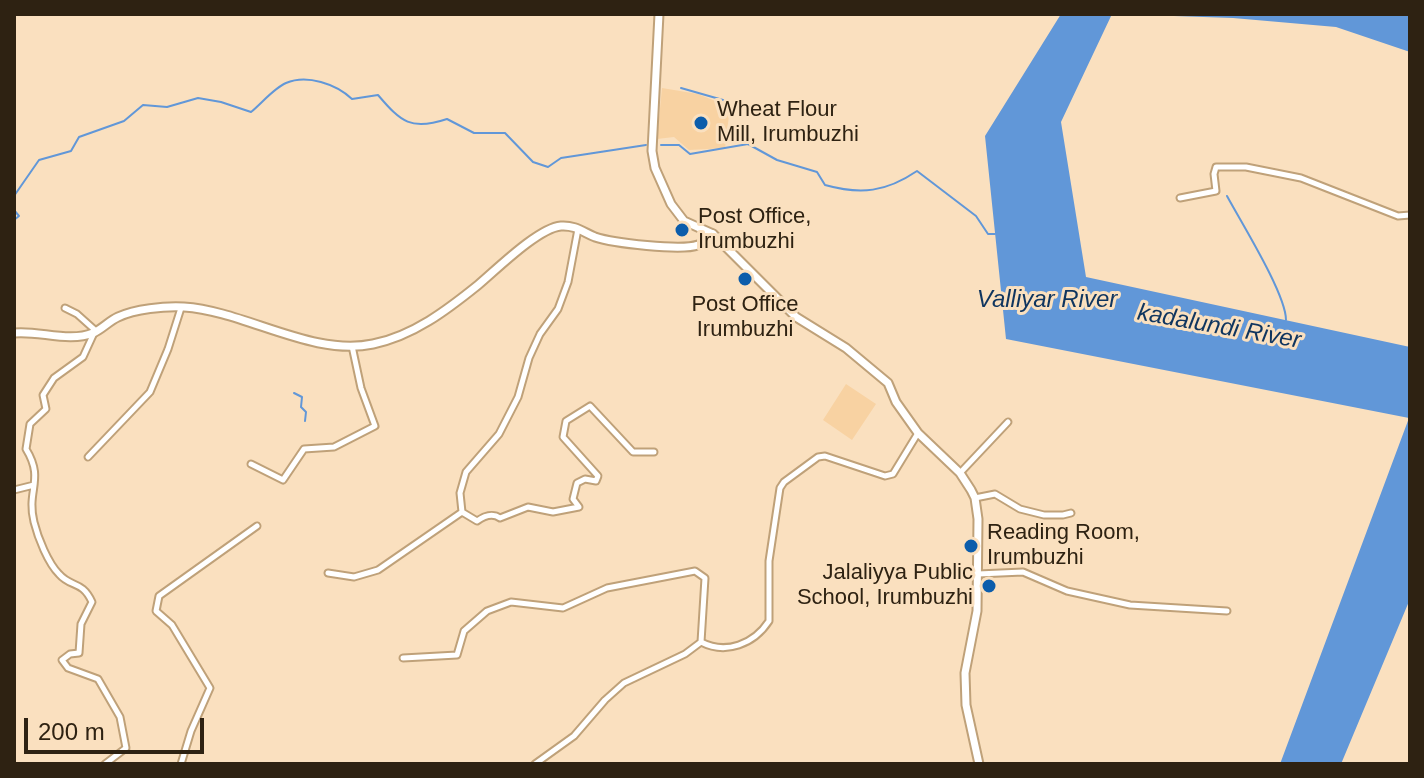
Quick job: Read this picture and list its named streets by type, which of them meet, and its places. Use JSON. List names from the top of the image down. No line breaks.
{"water":["Valliyar River","kadalundi River"],"places":["Wheat Flour Mill, Irumbuzhi","Post Office, Irumbuzhi","Post Office Irumbuzhi","Reading Room, Irumbuzhi","Jalaliyya Public School, Irumbuzhi"],"scale_bar":"200 m"}
